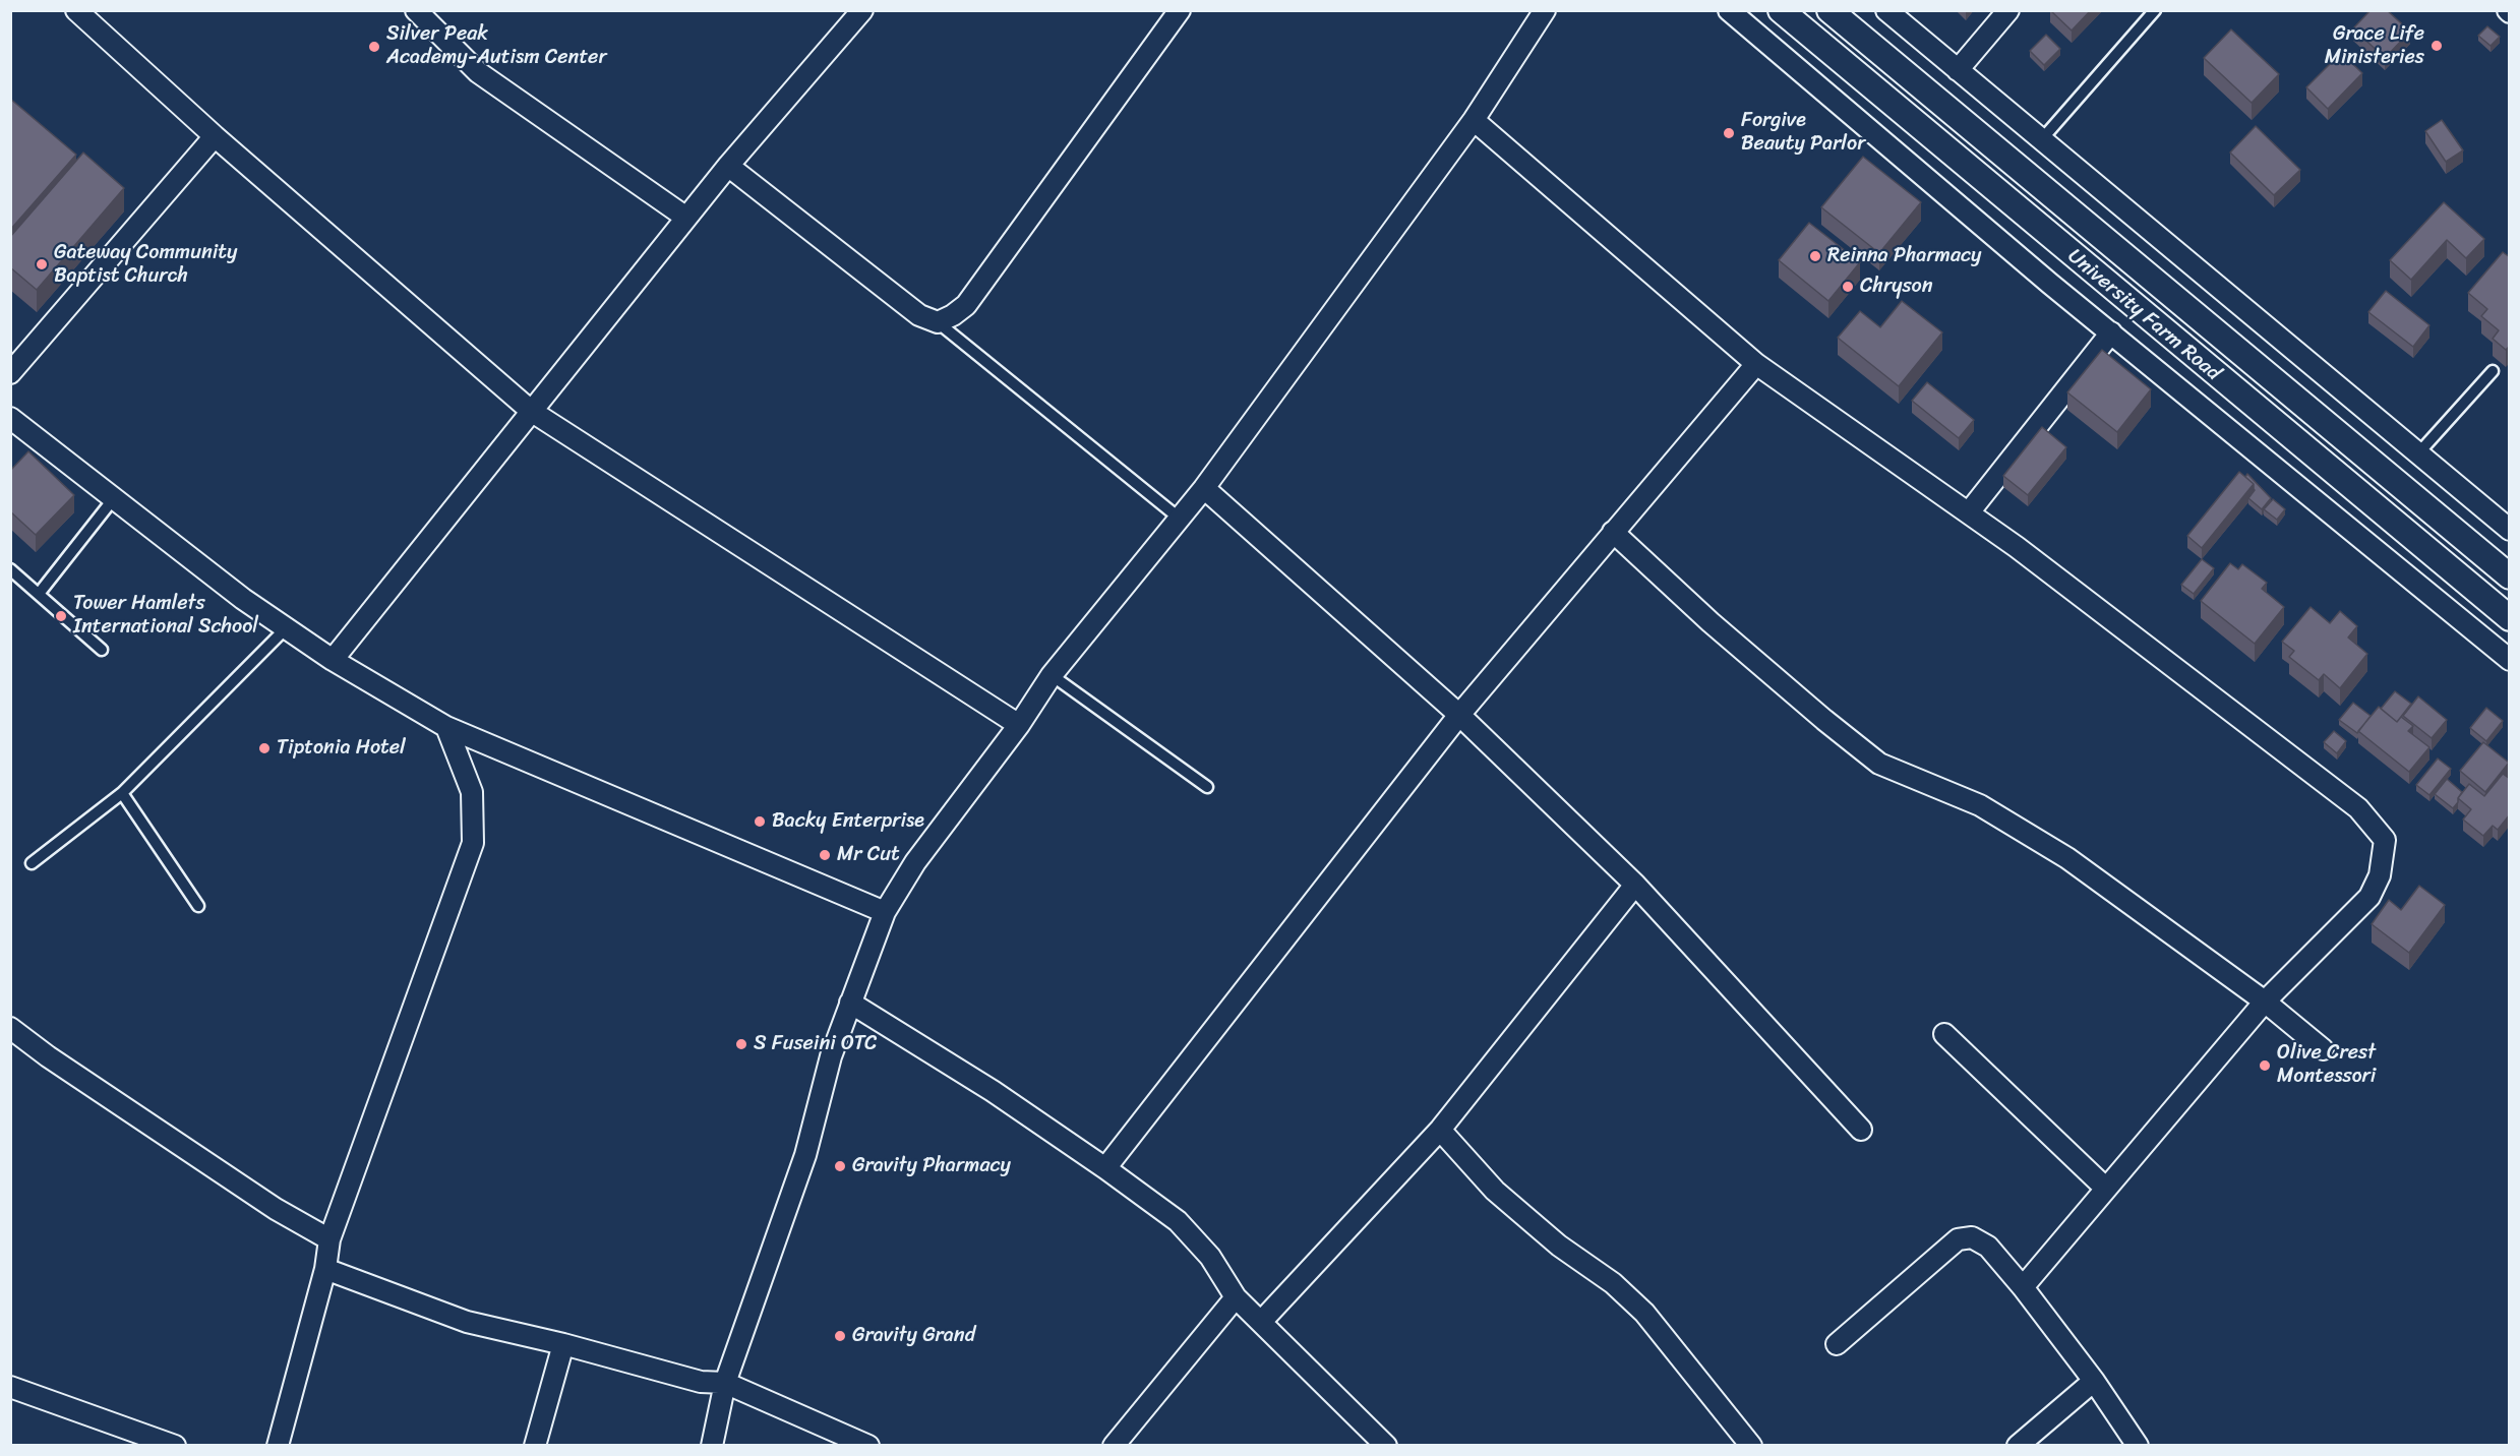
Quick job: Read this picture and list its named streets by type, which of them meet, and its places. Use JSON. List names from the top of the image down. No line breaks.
{"streets":{"street":["University Farm Road"]},"places":["Grace Life Ministeries","Silver Peak Academy-Autism Center","Forgive Beauty Parlor","Reinna Pharmacy","Gateway Community Baptist Church","Chryson","Tower Hamlets International School","Tiptonia Hotel","Backy Enterprise","Mr Cut","S Fuseini OTC","Olive Crest Montessori","Gravity Pharmacy","Gravity Grand"]}
